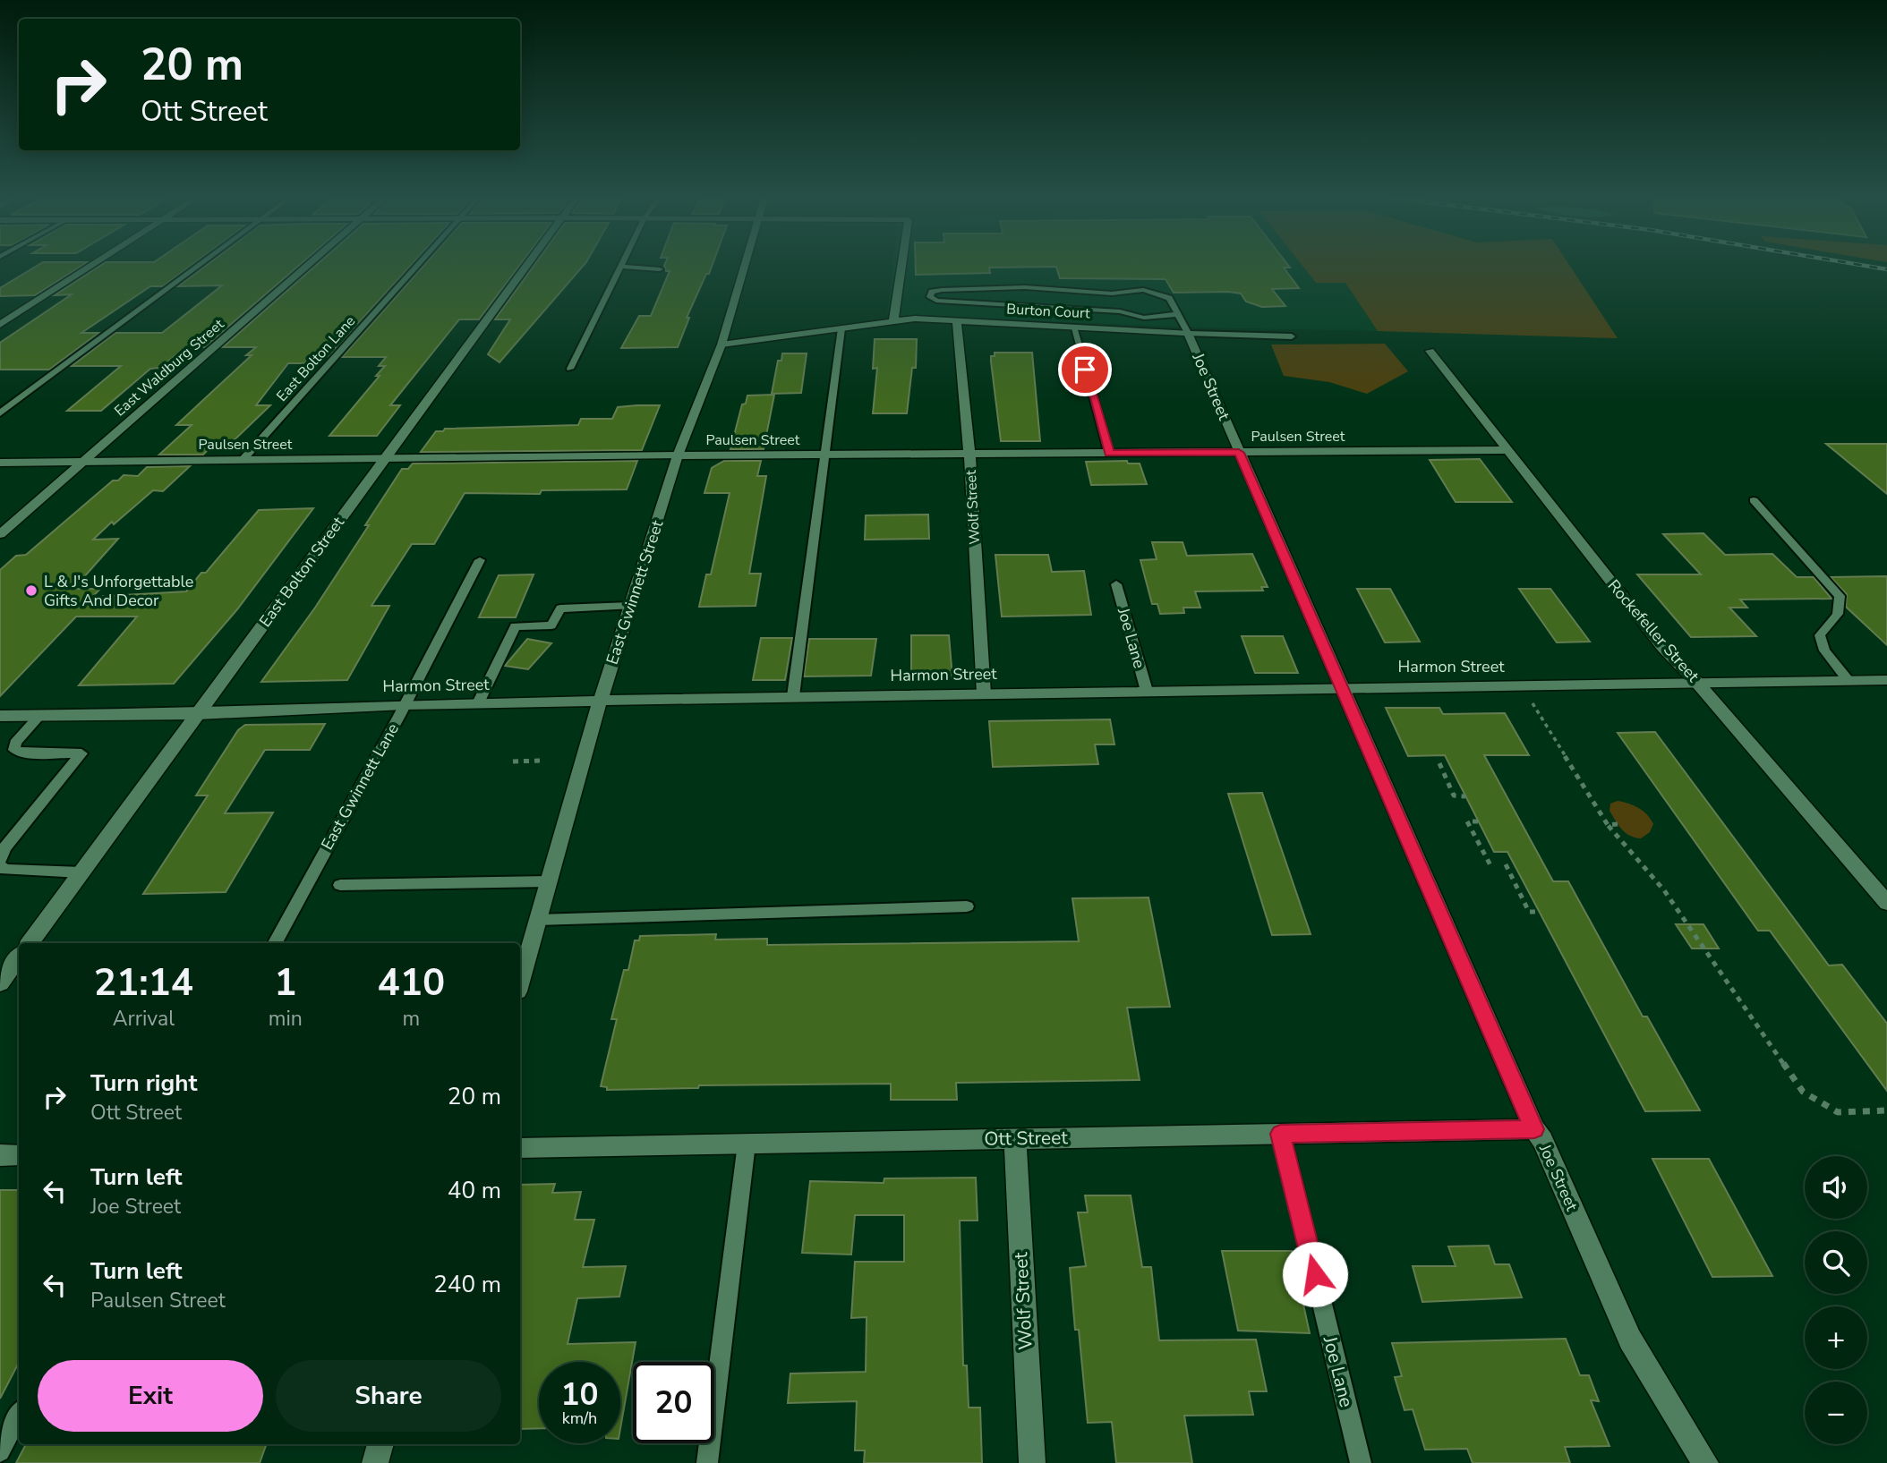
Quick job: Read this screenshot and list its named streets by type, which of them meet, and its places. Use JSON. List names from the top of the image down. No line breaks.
{"streets":{"street":["Burton Court","East Waldburg Street","Joe Street","Paulsen Street","Wolf Street","East Bolton Street","East Gwinnett Street","Rockefeller Street","Harmon Street","Ott Street"],"lane":["East Bolton Lane","Joe Lane","East Gwinnett Lane"]},"crossings":[["Burton Court","Joe Street"],["Burton Court","Wolf Street"],["Burton Court","East Gwinnett Street"],["East Bolton Lane","Paulsen Street"],["East Waldburg Street","Paulsen Street"],["Joe Street","Paulsen Street"],["Joe Street","Harmon Street"],["Joe Street","Ott Street"],["Paulsen Street","Wolf Street"],["Paulsen Street","East Bolton Street"],["Paulsen Street","East Gwinnett Street"],["Paulsen Street","Rockefeller Street"],["Wolf Street","Harmon Street"],["Wolf Street","Ott Street"],["East Bolton Street","Harmon Street"],["East Gwinnett Street","Harmon Street"],["Rockefeller Street","Harmon Street"],["Joe Lane","Harmon Street"],["Joe Lane","Ott Street"],["Harmon Street","East Gwinnett Lane"]],"places":["L & J's Unforgettable Gifts And Decor"],"page":{"turn":["20 m","Ott Street"],"eta":["21:14","Arrival","1","min","410","m"],"list":[{"name":"Turn right","note":"Ott Street","value":"20 m"},{"name":"Turn left","note":"Joe Street","value":"40 m"},{"name":"Turn left","note":"Paulsen Street","value":"240 m"}],"map_buttons":["+","−"],"buttons":["Exit","Share"],"speed":"10 km/h","limit":"20"}}
